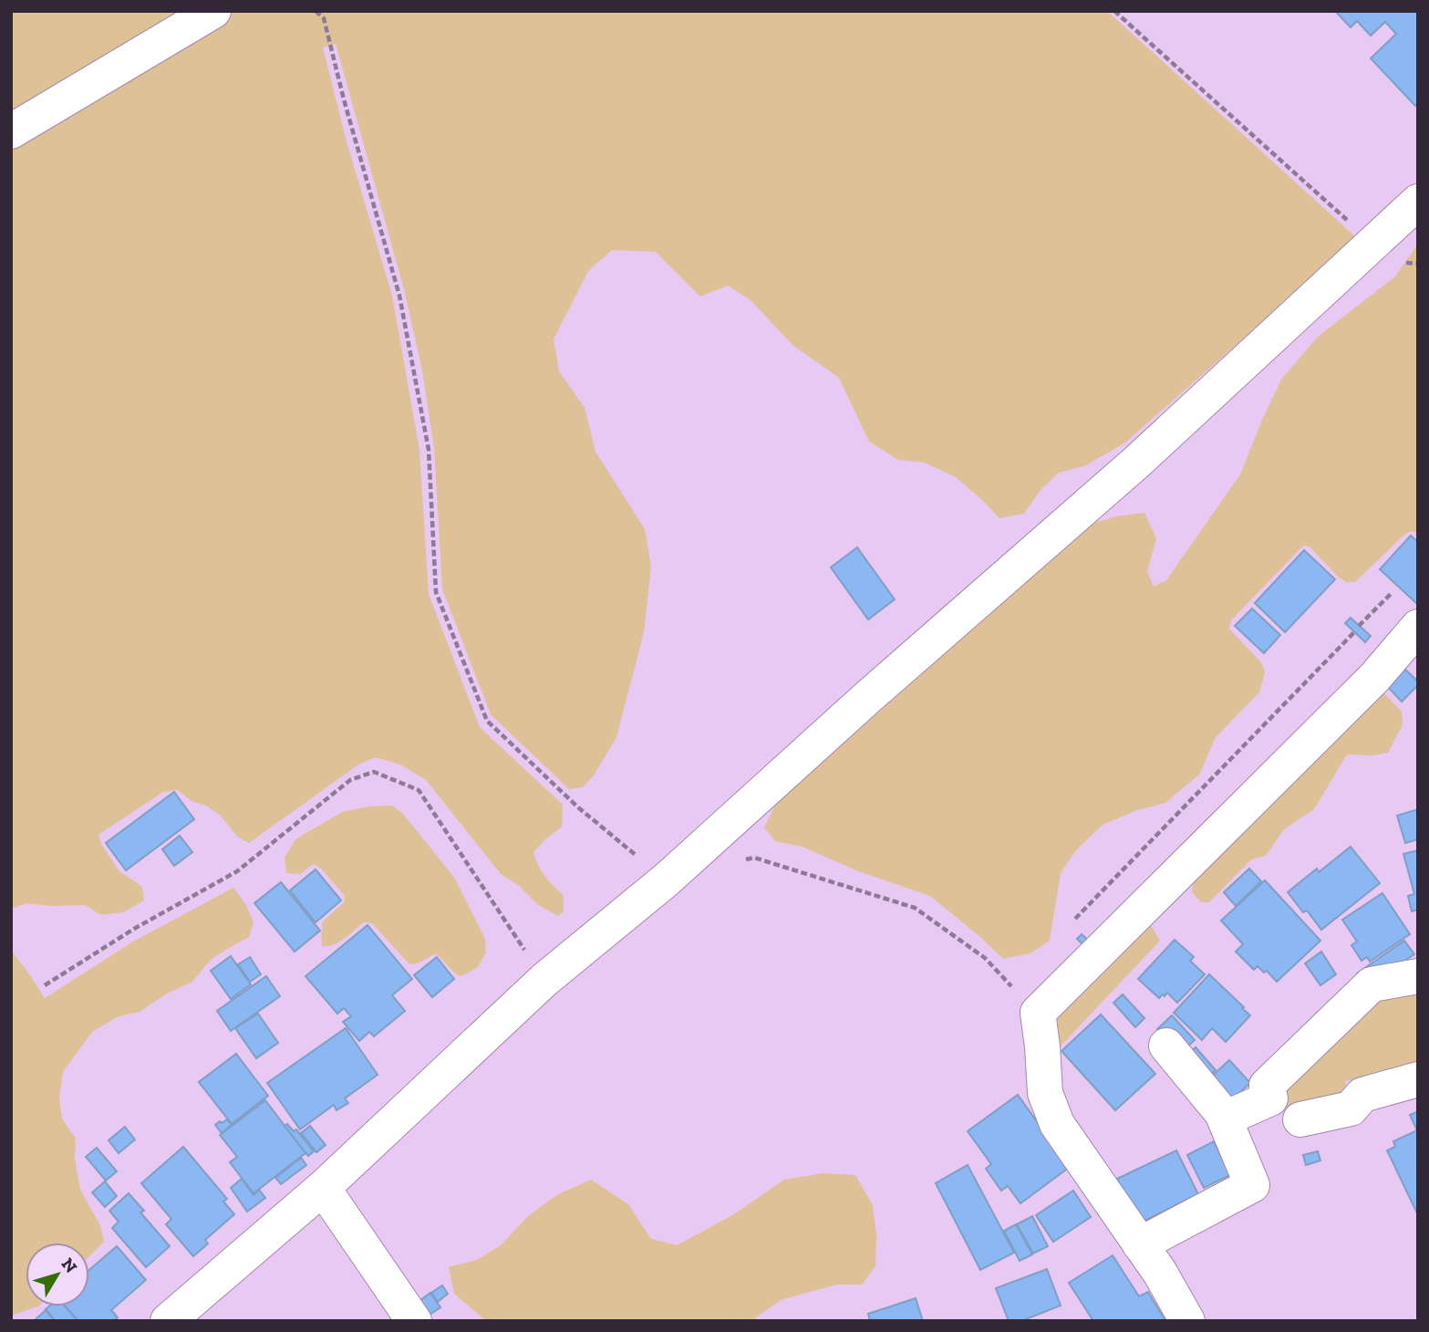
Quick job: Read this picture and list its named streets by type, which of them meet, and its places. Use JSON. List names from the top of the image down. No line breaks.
{"north":"top right"}
